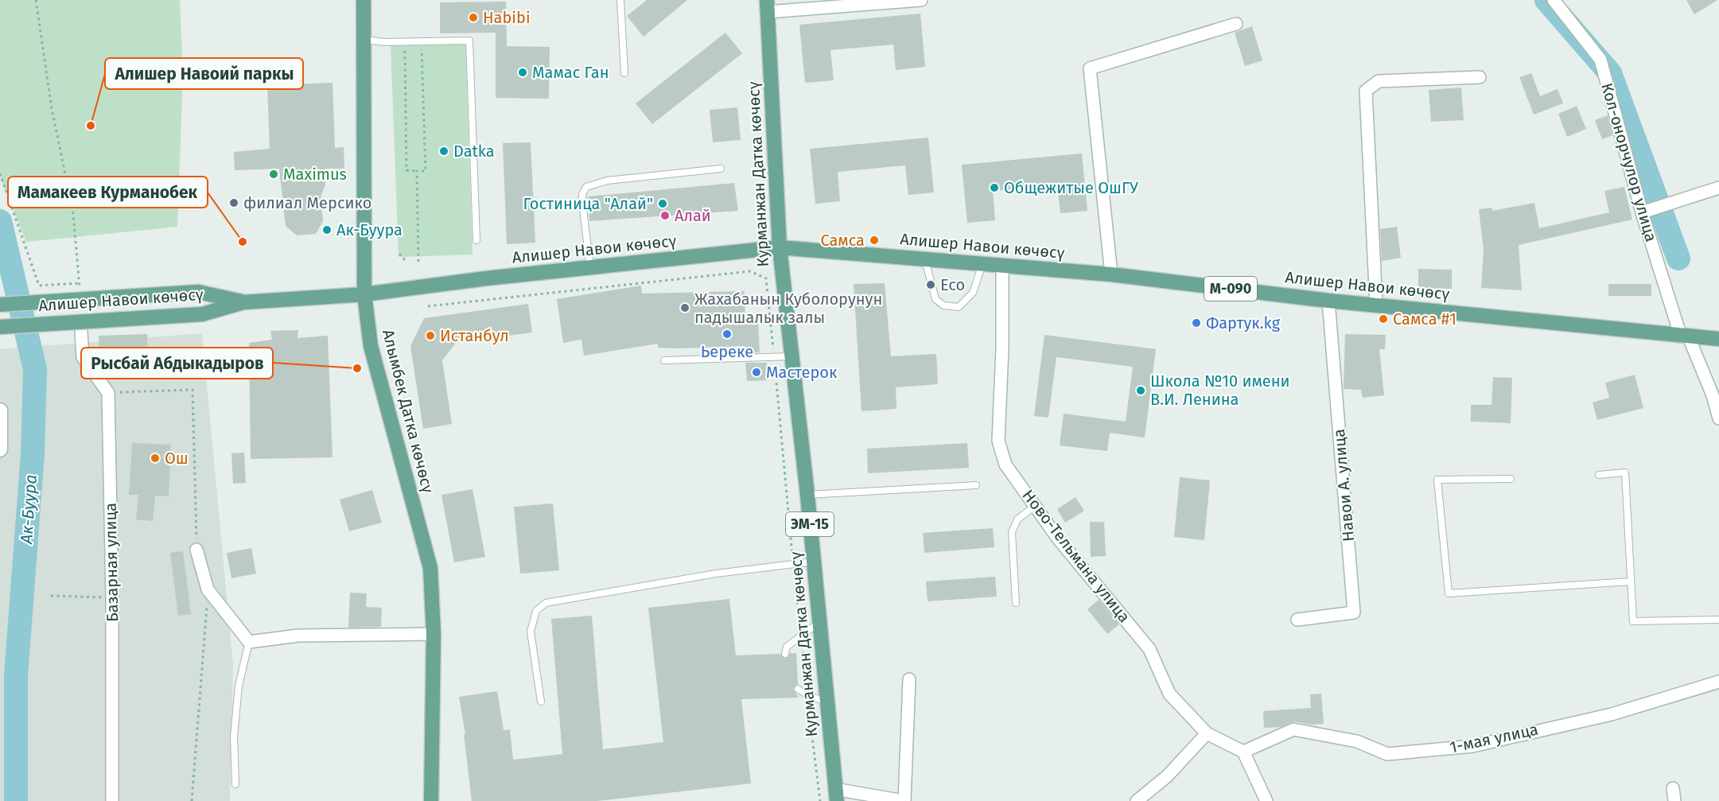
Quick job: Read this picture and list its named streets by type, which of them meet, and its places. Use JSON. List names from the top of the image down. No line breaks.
{"streets":{"main road":["Курманжан Датка көчөсү","Алишер Навои көчөсү","М-090","Алымбек Датка көчөсү","ЭМ-15"],"street":["Кол-онорчулор улица","Навои А. улица","Ново-Тельмана улица","Базарная улица","1-мая улица"]},"crossings":[["Кол-онорчулор улица","Алишер Навои көчөсү"],["Курманжан Датка көчөсү","Алишер Навои көчөсү"],["Алишер Навои көчөсү","Алымбек Датка көчөсү"],["Алишер Навои көчөсү","Навои А. улица"],["Алишер Навои көчөсү","Ново-Тельмана улица"],["Ново-Тельмана улица","1-мая улица"]],"water":["Ак-Буура"],"places":["Habibi","Мамас Ган","Алишер Навоий паркы","Datka","Maximus","Общежитые ОшГУ","филиал Мерсико","Гостиница \"Алай\"","Алай","Ак-Буура","Самса","Мамакеев Курманобек","Есо","Жахабанын Куболорунун падышалык залы","Самса #1","Фартук.kg","Ьереке","Истанбул","Рысбай Абдыкадыров","Мастерок","Школа №10 имени В.И. Ленина","Ош"]}
